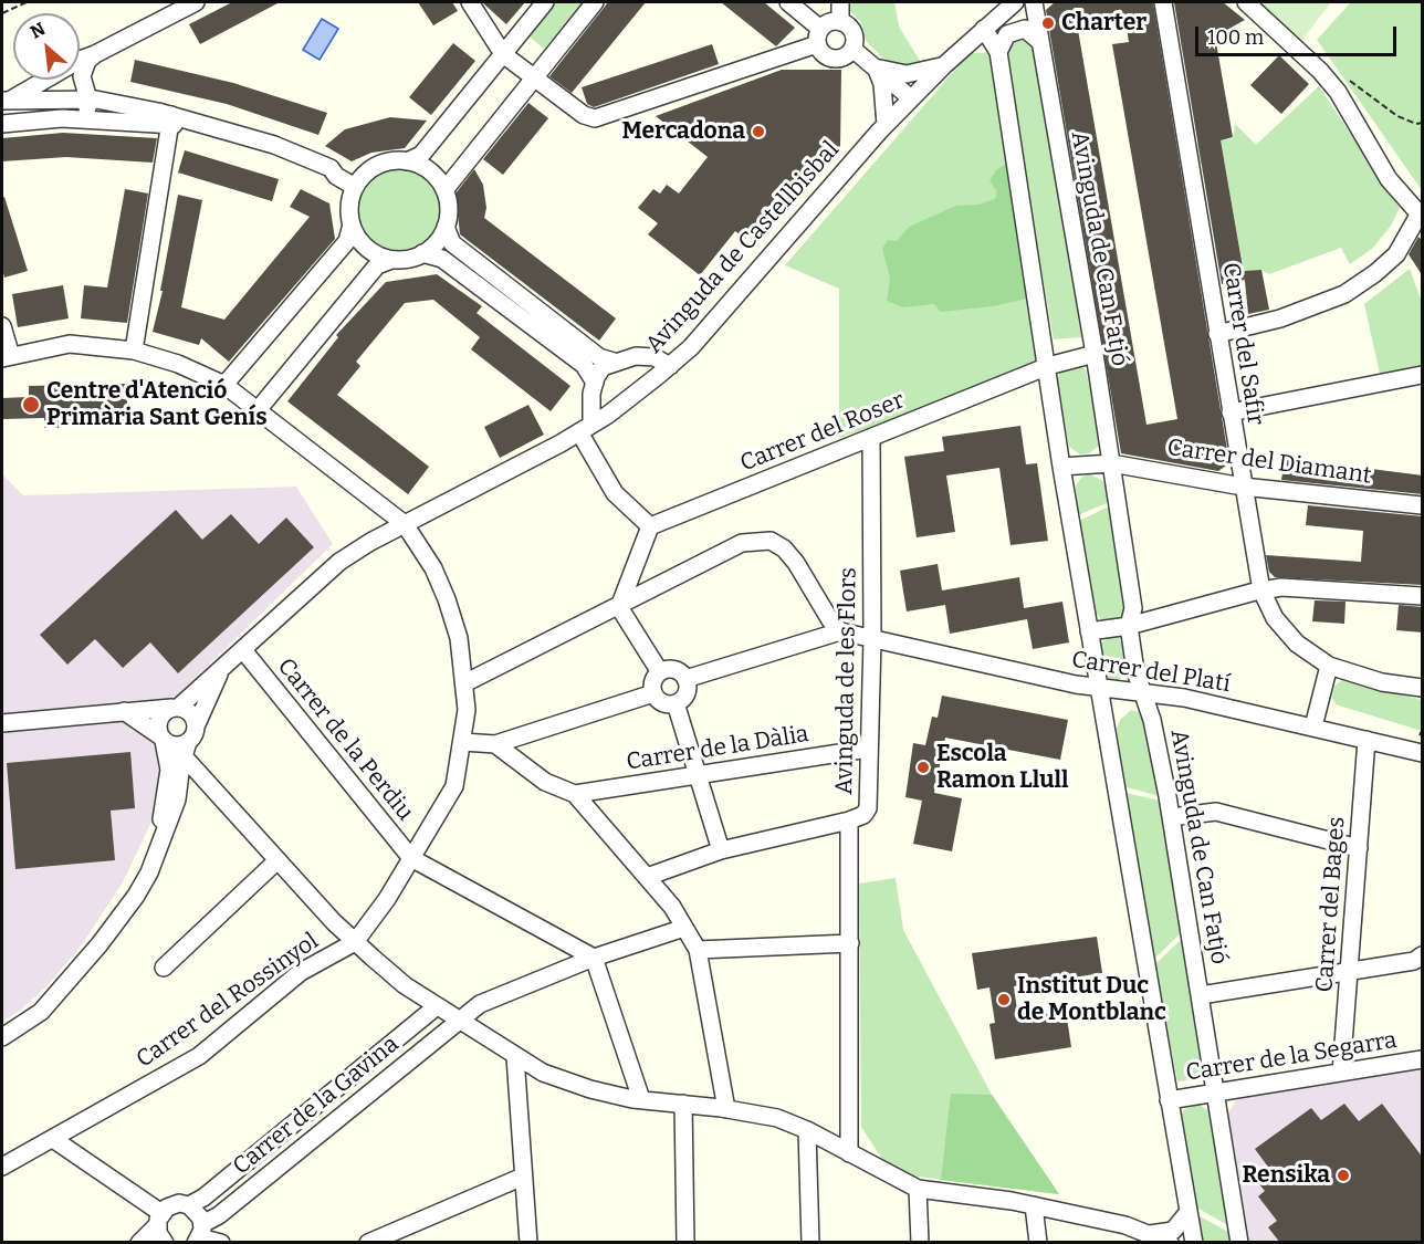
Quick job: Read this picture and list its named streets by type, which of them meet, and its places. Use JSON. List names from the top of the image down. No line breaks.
{"streets":{"street":["Avinguda de Castellbisbal","Avinguda de Can Fatjó","Carrer del Safir","Carrer del Roser","Carrer del Diamant","Carrer del Platí","Avinguda de les Flors","Carrer de la Perdiu","Carrer de la Dàlia","Carrer del Bages","Carrer del Rossinyol","Carrer de la Segarra","Carrer de la Gavina"]},"crossings":[["Avinguda de Castellbisbal","Carrer de la Perdiu"],["Avinguda de Castellbisbal","Carrer del Rossinyol"],["Avinguda de Can Fatjó","Carrer del Roser"],["Avinguda de Can Fatjó","Carrer del Diamant"],["Avinguda de Can Fatjó","Carrer del Platí"],["Avinguda de Can Fatjó","Carrer de la Segarra"],["Carrer del Safir","Carrer del Diamant"],["Carrer del Roser","Avinguda de les Flors"],["Carrer del Platí","Avinguda de les Flors"],["Carrer del Platí","Carrer del Bages"],["Avinguda de les Flors","Carrer de la Dàlia"],["Carrer de la Perdiu","Carrer del Rossinyol"],["Carrer del Bages","Carrer de la Segarra"]],"places":["Charter","Mercadona","Centre d'Atenció Primària Sant Genís","Escola Ramon Llull","Institut Duc de Montblanc","Rensika"],"scale_bar":"100 m","north":"top left"}
